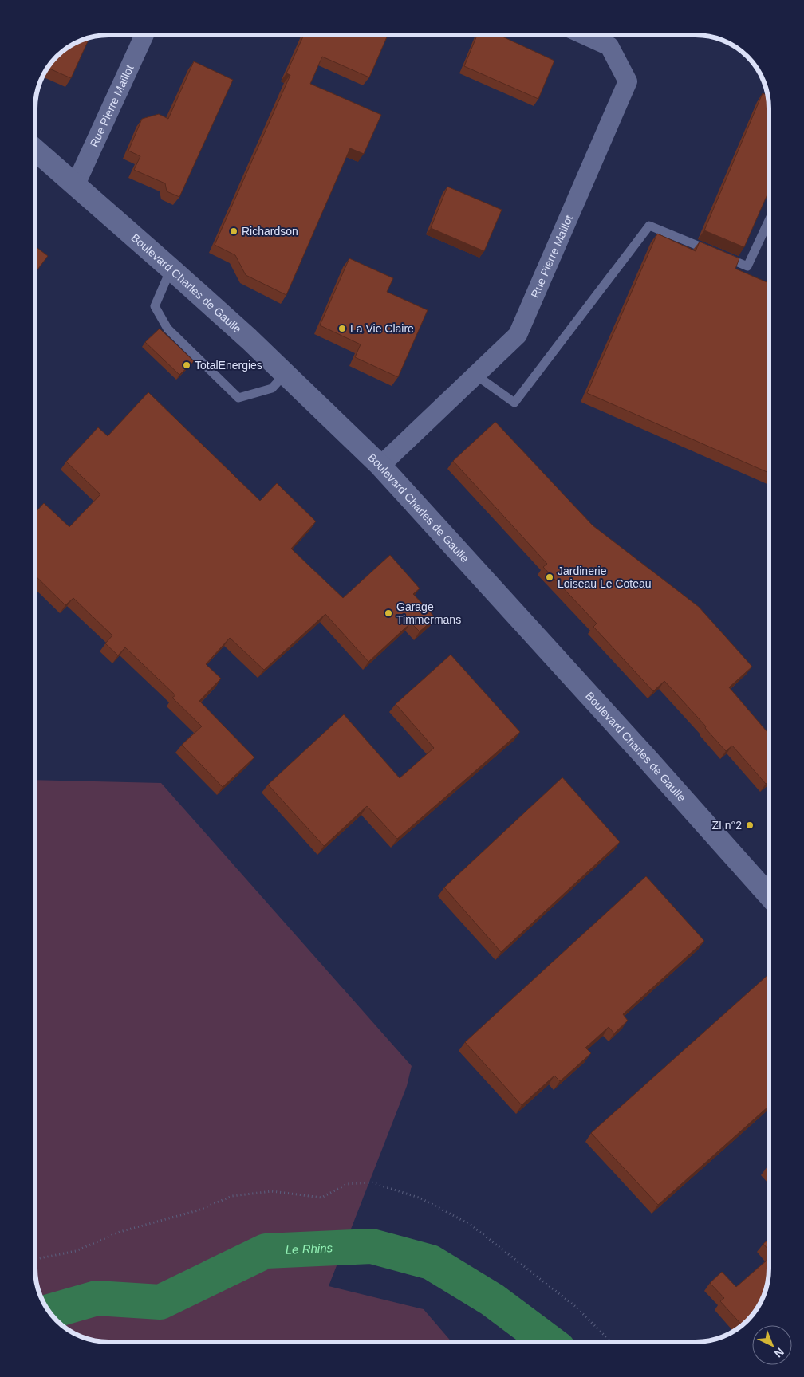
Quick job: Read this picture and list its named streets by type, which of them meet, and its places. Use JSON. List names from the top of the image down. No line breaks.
{"streets":{"street":["Rue Pierre Maillot","Boulevard Charles de Gaulle"]},"crossings":[["Rue Pierre Maillot","Boulevard Charles de Gaulle"]],"water":["Le Rhins"],"places":["Richardson","La Vie Claire","TotalEnergies","Jardinerie Loiseau Le Coteau","Garage Timmermans","ZI n°2"],"north":"bottom right"}
